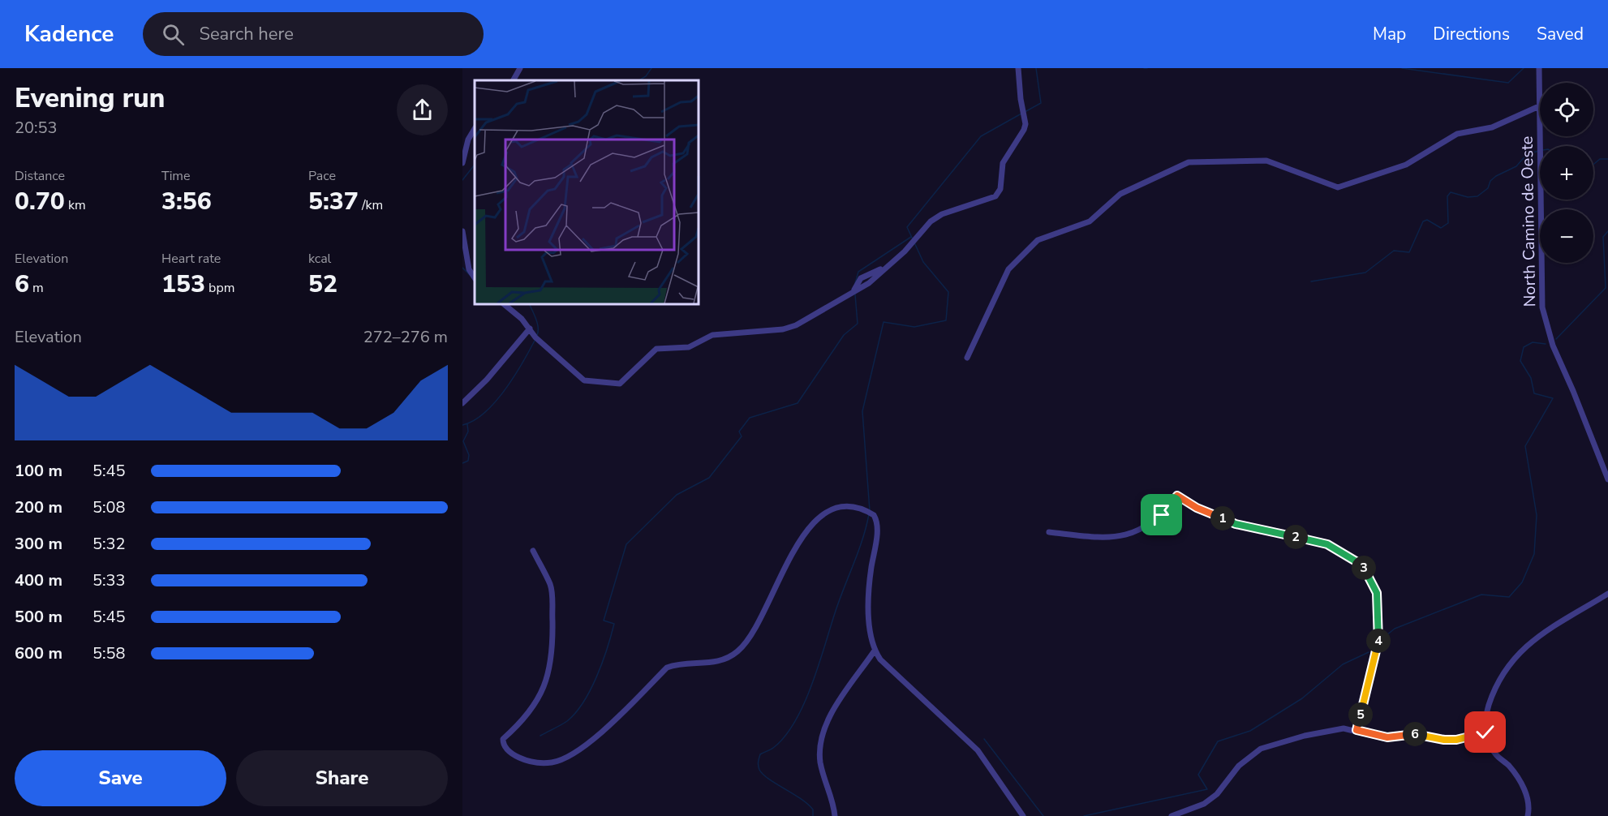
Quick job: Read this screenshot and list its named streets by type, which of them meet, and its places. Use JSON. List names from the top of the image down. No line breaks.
{"streets":{"street":["North Camino de Oeste"]},"page":{"header":"Kadence","search":"Search here","nav":["Map","Directions","Saved"],"heading":["Evening run","20:53"],"map_buttons":["+","−"],"stats":[["Distance","0.70 km"],["Time","3:56"],["Pace","5:37 /km"],["Elevation","6 m"],["Heart rate","153 bpm"],["kcal","52"]],"chart":["Elevation","272–276 m"],"list":[{"name":"100 m","note":"5:45"},{"name":"200 m","note":"5:08"},{"name":"300 m","note":"5:32"},{"name":"400 m","note":"5:33"},{"name":"500 m","note":"5:45"},{"name":"600 m","note":"5:58"}],"pins":["1","2","3","4","5","6"],"buttons":["Save","Share"]}}
